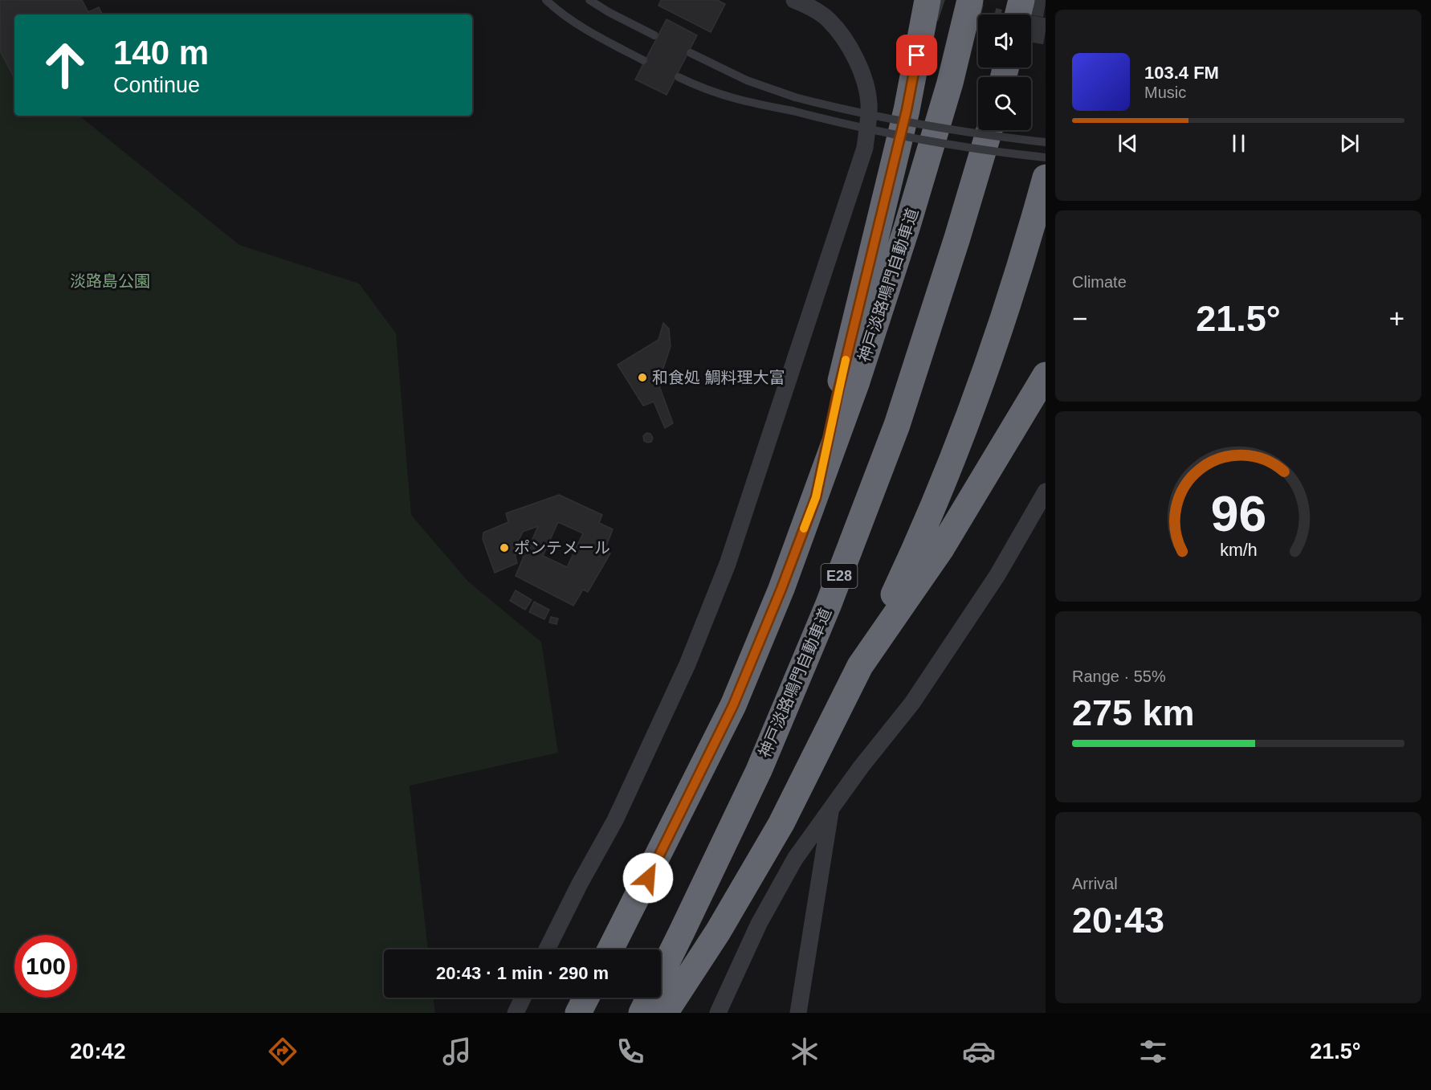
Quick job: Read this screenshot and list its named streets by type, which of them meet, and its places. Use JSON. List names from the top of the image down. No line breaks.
{"streets":{"highway":["神戸淡路鳴門自動車道","E28"]},"parks":["淡路島公園"],"places":["和食処 鯛料理大富","ポンテメール"],"page":{"turn":["140 m","Continue"],"song":["103.4 FM","Music"],"tile":["Climate",["Range · 55%","275 km"],["Arrival","20:43"]],"heat":["−","21.5°","+"],"limit":"100","trip":"20:43 · 1 min · 290 m","tabs":["20:42","21.5°"],"gauge":["96","km/h"]}}
